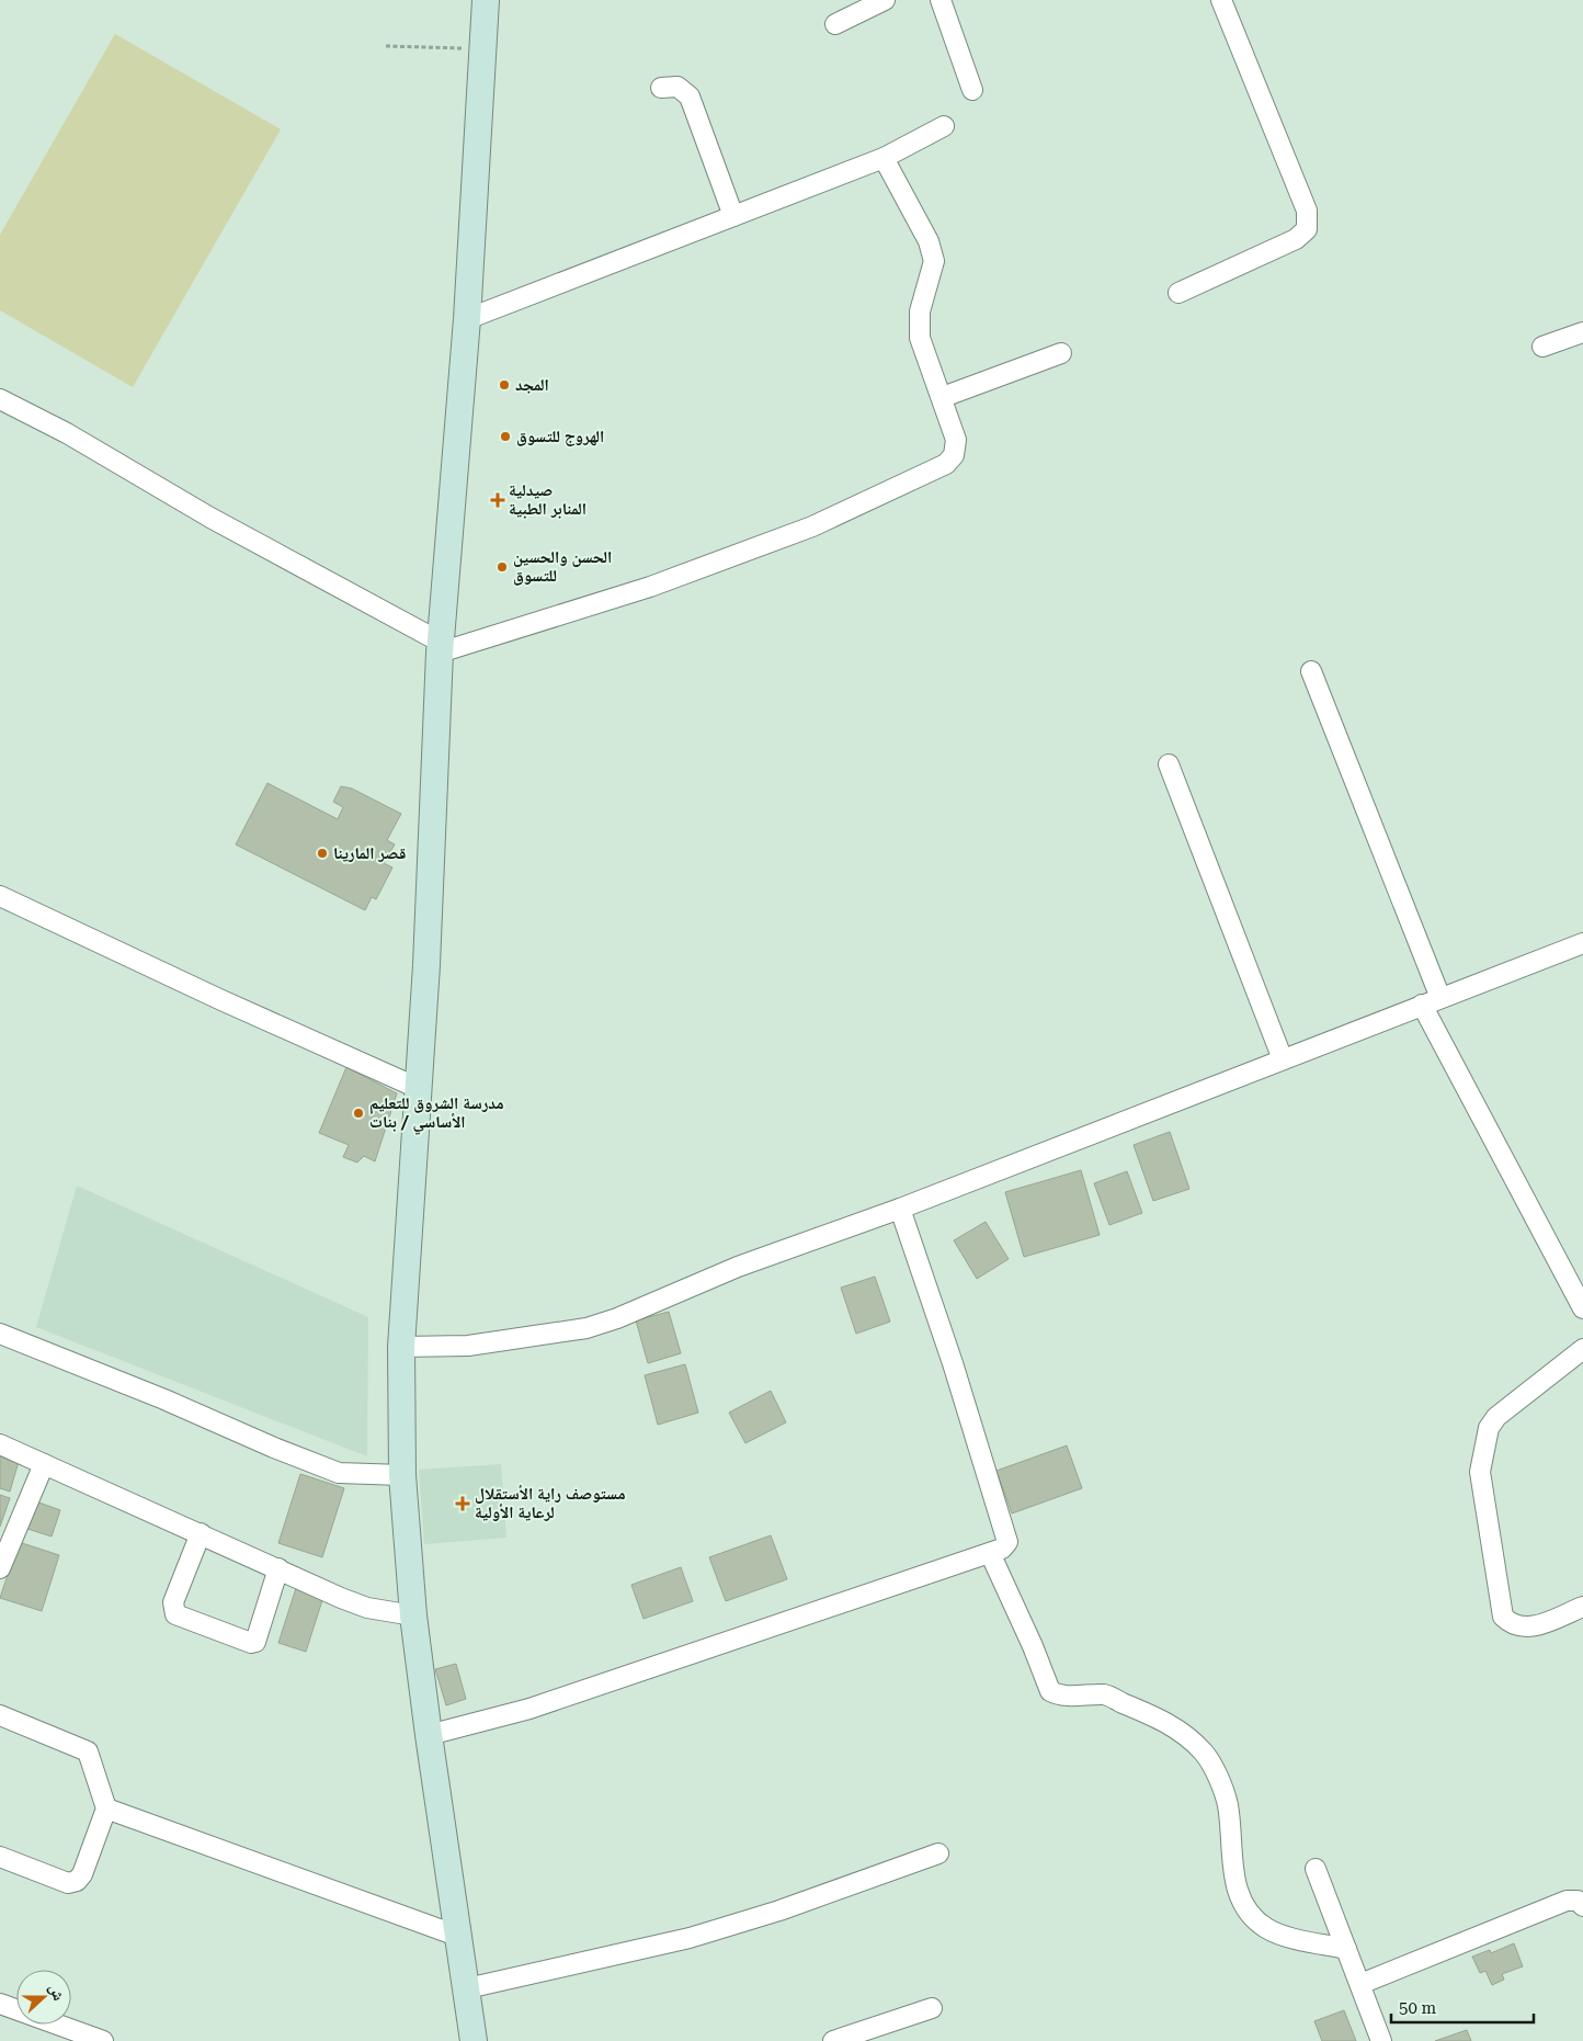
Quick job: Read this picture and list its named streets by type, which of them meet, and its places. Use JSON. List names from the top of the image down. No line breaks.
{"places":{"other":["المجد","الهروج للتسوق","الحسن والحسين للتسوق","قصر المارينا","مدرسة الشروق للتعليم الأساسي / بنات"],"health":["صيدلية المنابر الطبية","مستوصف راية الأستقلال لرعاية الأولية"]},"scale_bar":"50 m","north":"right"}
